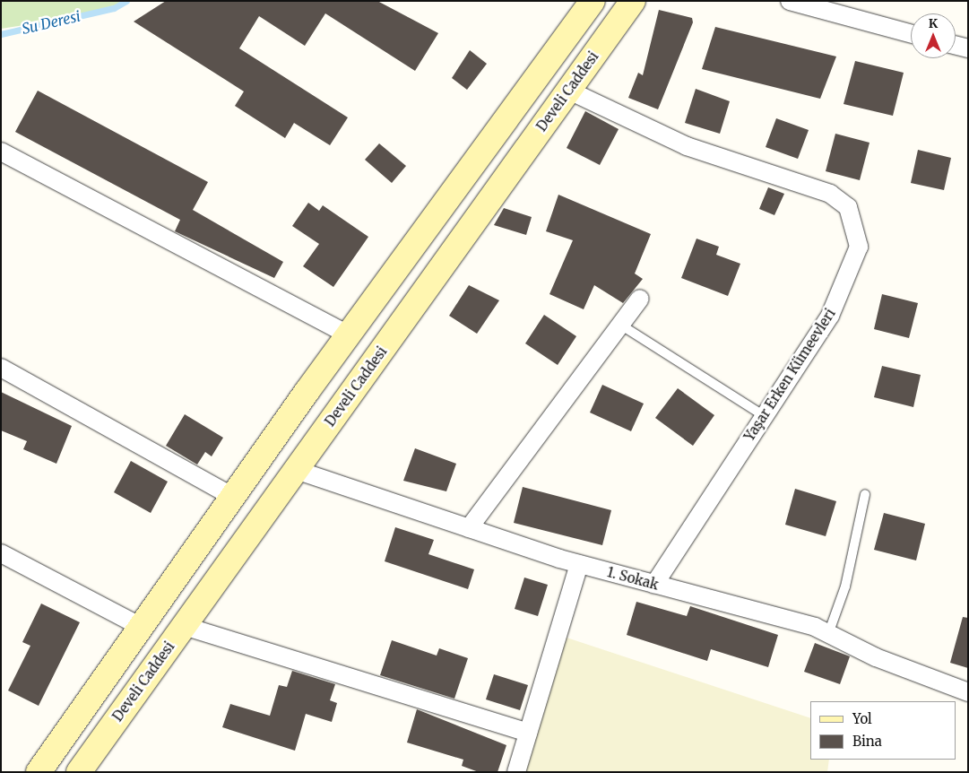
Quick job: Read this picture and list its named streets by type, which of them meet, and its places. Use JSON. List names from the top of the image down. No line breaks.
{"streets":{"main road":["Develi Caddesi"],"street":["Yaşar Erken Kümeevleri","1. Sokak"]},"crossings":[["Develi Caddesi","Yaşar Erken Kümeevleri"],["Develi Caddesi","1. Sokak"],["Yaşar Erken Kümeevleri","1. Sokak"]],"water":["Su Deresi"],"legend":["Yol","Bina"],"north":"top"}
